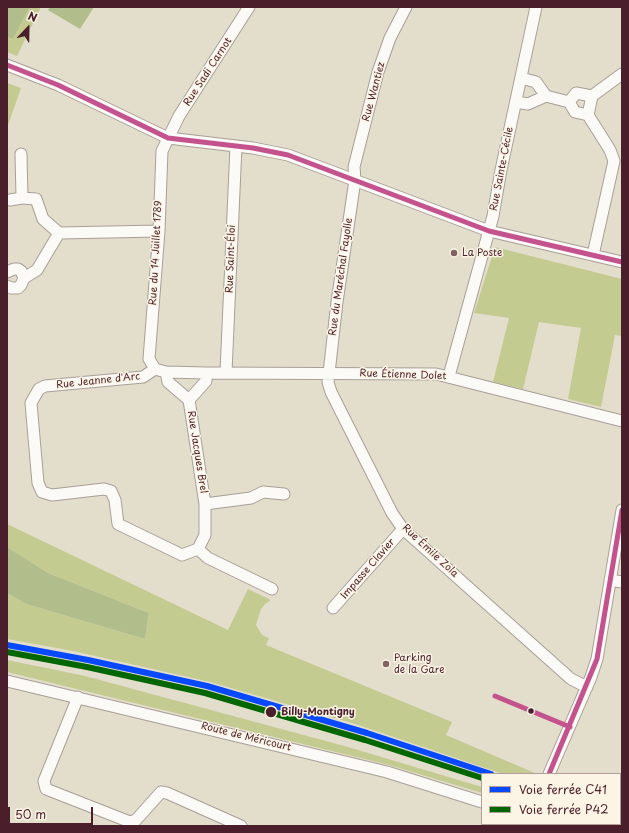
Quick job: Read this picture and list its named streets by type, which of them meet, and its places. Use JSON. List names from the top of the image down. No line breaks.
{"streets":{"street":["Rue Sadi Carnot","Rue Wantiez","Rue Sainte-Cécile","Rue du 14 Juillet 1789","Rue Saint-Éloi","Rue du Maréchal Fayolle","Rue Étienne Dolet","Rue Jeanne d'Arc","Rue Jacques Brel","Rue Émile Zola","Impasse Clavier","Route de Méricourt"]},"crossings":[["Rue Sadi Carnot","Rue du 14 Juillet 1789"],["Rue Wantiez","Rue du Maréchal Fayolle"],["Rue Sainte-Cécile","Rue Étienne Dolet"],["Rue du 14 Juillet 1789","Rue Jeanne d'Arc"],["Rue Saint-Éloi","Rue Étienne Dolet"],["Rue du Maréchal Fayolle","Rue Étienne Dolet"],["Rue du Maréchal Fayolle","Rue Émile Zola"],["Rue Étienne Dolet","Rue Émile Zola"],["Rue Jeanne d'Arc","Rue Jacques Brel"],["Rue Émile Zola","Impasse Clavier"]],"places":["La Poste","Parking de la Gare","Billy-Montigny"],"lines":["rail line C41","rail line P42"],"legend":["Voie ferrée C41","Voie ferrée P42"],"scale_bar":"50 m","north":"top"}
